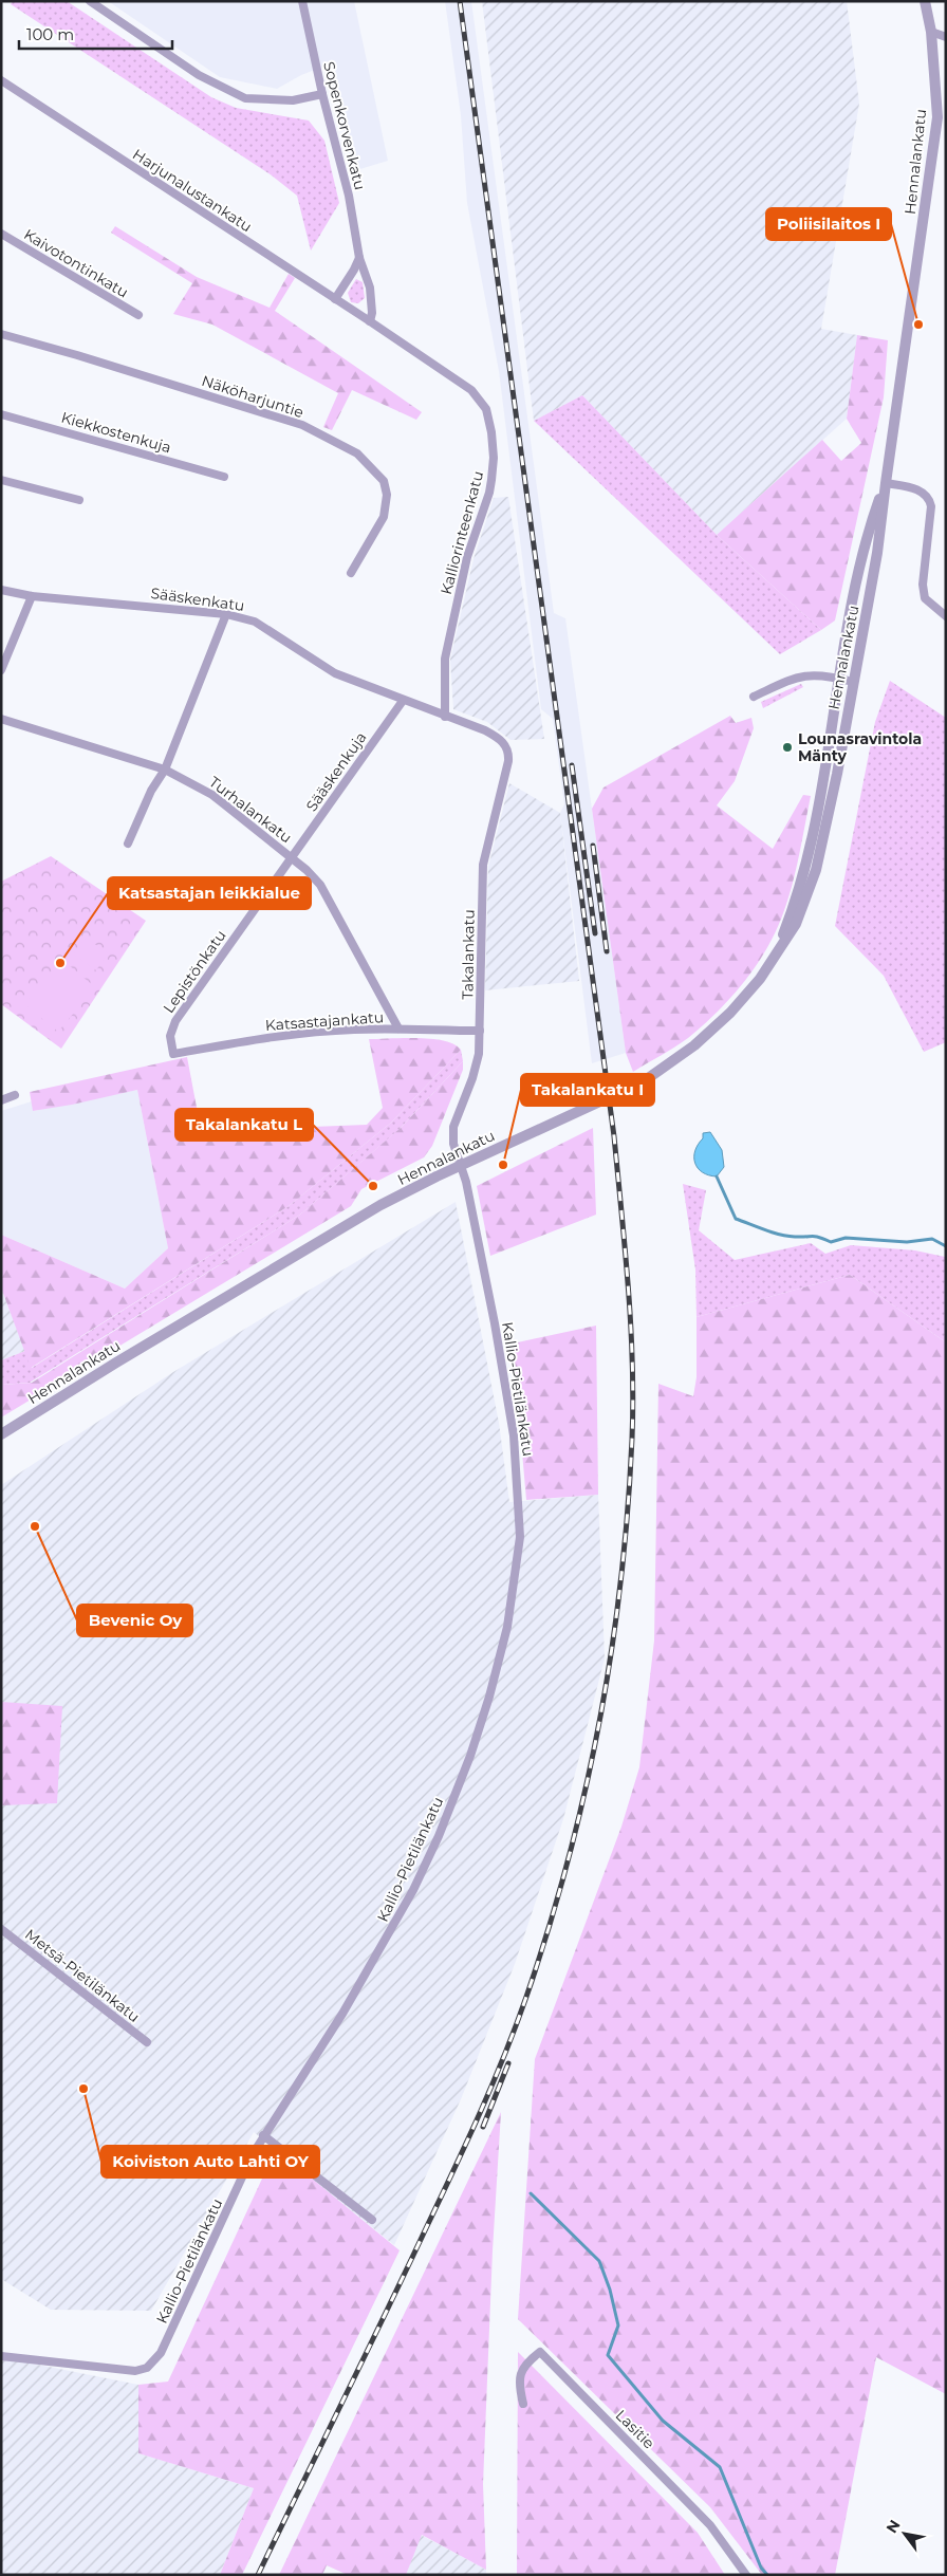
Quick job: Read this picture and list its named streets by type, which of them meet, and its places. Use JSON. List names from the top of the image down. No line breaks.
{"streets":{"street":["Sopenkorvenkatu","Hennalankatu","Harjunalustankatu","Kaivotontinkatu","Näköharjuntie","Kiekkostenkuja","Kalliorinteenkatu","Sääskenkatu","Sääskenkuja","Turhalankatu","Takalankatu","Lepistönkatu","Katsastajankatu","Kallio-Pietilänkatu","Metsä-Pietilänkatu","Lasitie"]},"crossings":[["Hennalankatu","Takalankatu"],["Hennalankatu","Kallio-Pietilänkatu"],["Harjunalustankatu","Kalliorinteenkatu"],["Kalliorinteenkatu","Sääskenkatu"],["Sääskenkatu","Sääskenkuja"],["Sääskenkatu","Takalankatu"],["Sääskenkuja","Turhalankatu"],["Sääskenkuja","Lepistönkatu"],["Turhalankatu","Lepistönkatu"],["Turhalankatu","Katsastajankatu"],["Takalankatu","Katsastajankatu"],["Takalankatu","Kallio-Pietilänkatu"],["Lepistönkatu","Katsastajankatu"]],"places":["Poliisilaitos I","Lounasravintola Mänty","Katsastajan leikkialue","Takalankatu I","Takalankatu L","Bevenic Oy","Koiviston Auto Lahti OY"],"scale_bar":"100 m","north":"top left"}
